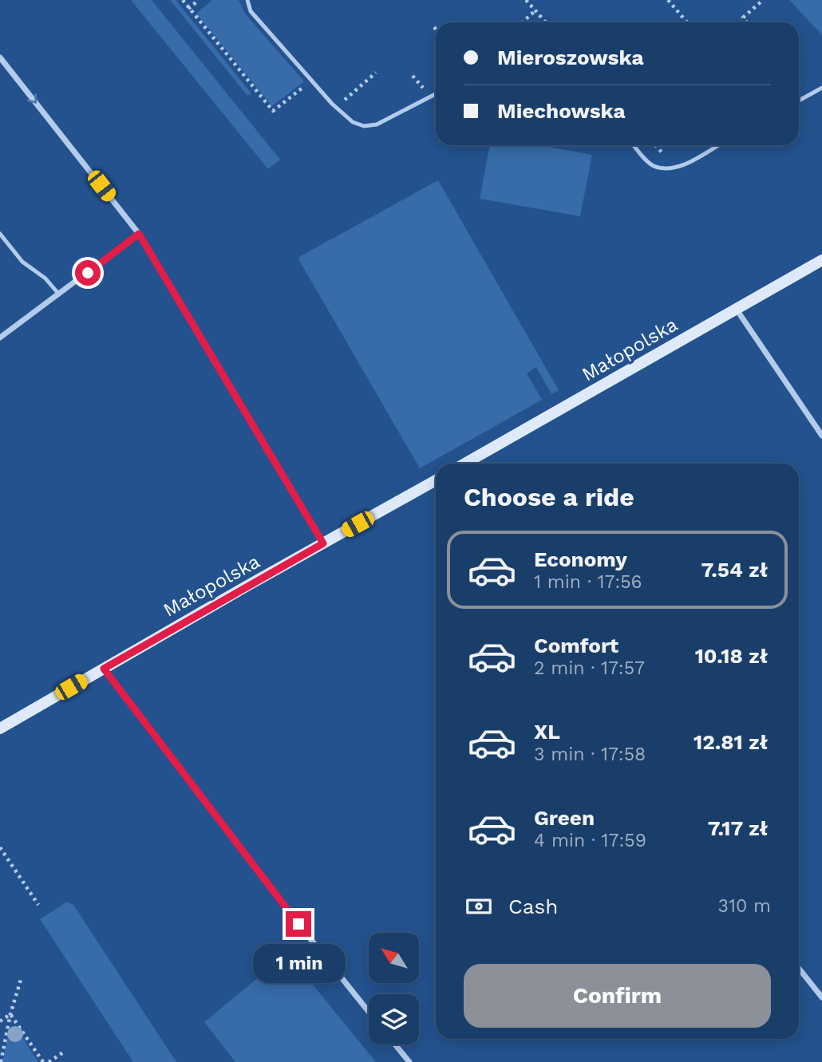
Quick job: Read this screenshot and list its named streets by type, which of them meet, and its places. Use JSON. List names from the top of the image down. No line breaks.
{"streets":{"street":["Małopolska"]},"north":"top left","page":{"banner":["Mieroszowska","Miechowska"],"heading":"Choose a ride","list":[{"name":"Economy","note":"1 min · 17:56","value":"7.54 zł"},{"name":"Comfort","note":"2 min · 17:57","value":"10.18 zł"},{"name":"XL","note":"3 min · 17:58","value":"12.81 zł"},{"name":"Green","note":"4 min · 17:59","value":"7.17 zł"}],"pay":["Cash","310 m"],"bubble":"1 min","buttons":"Confirm"}}
